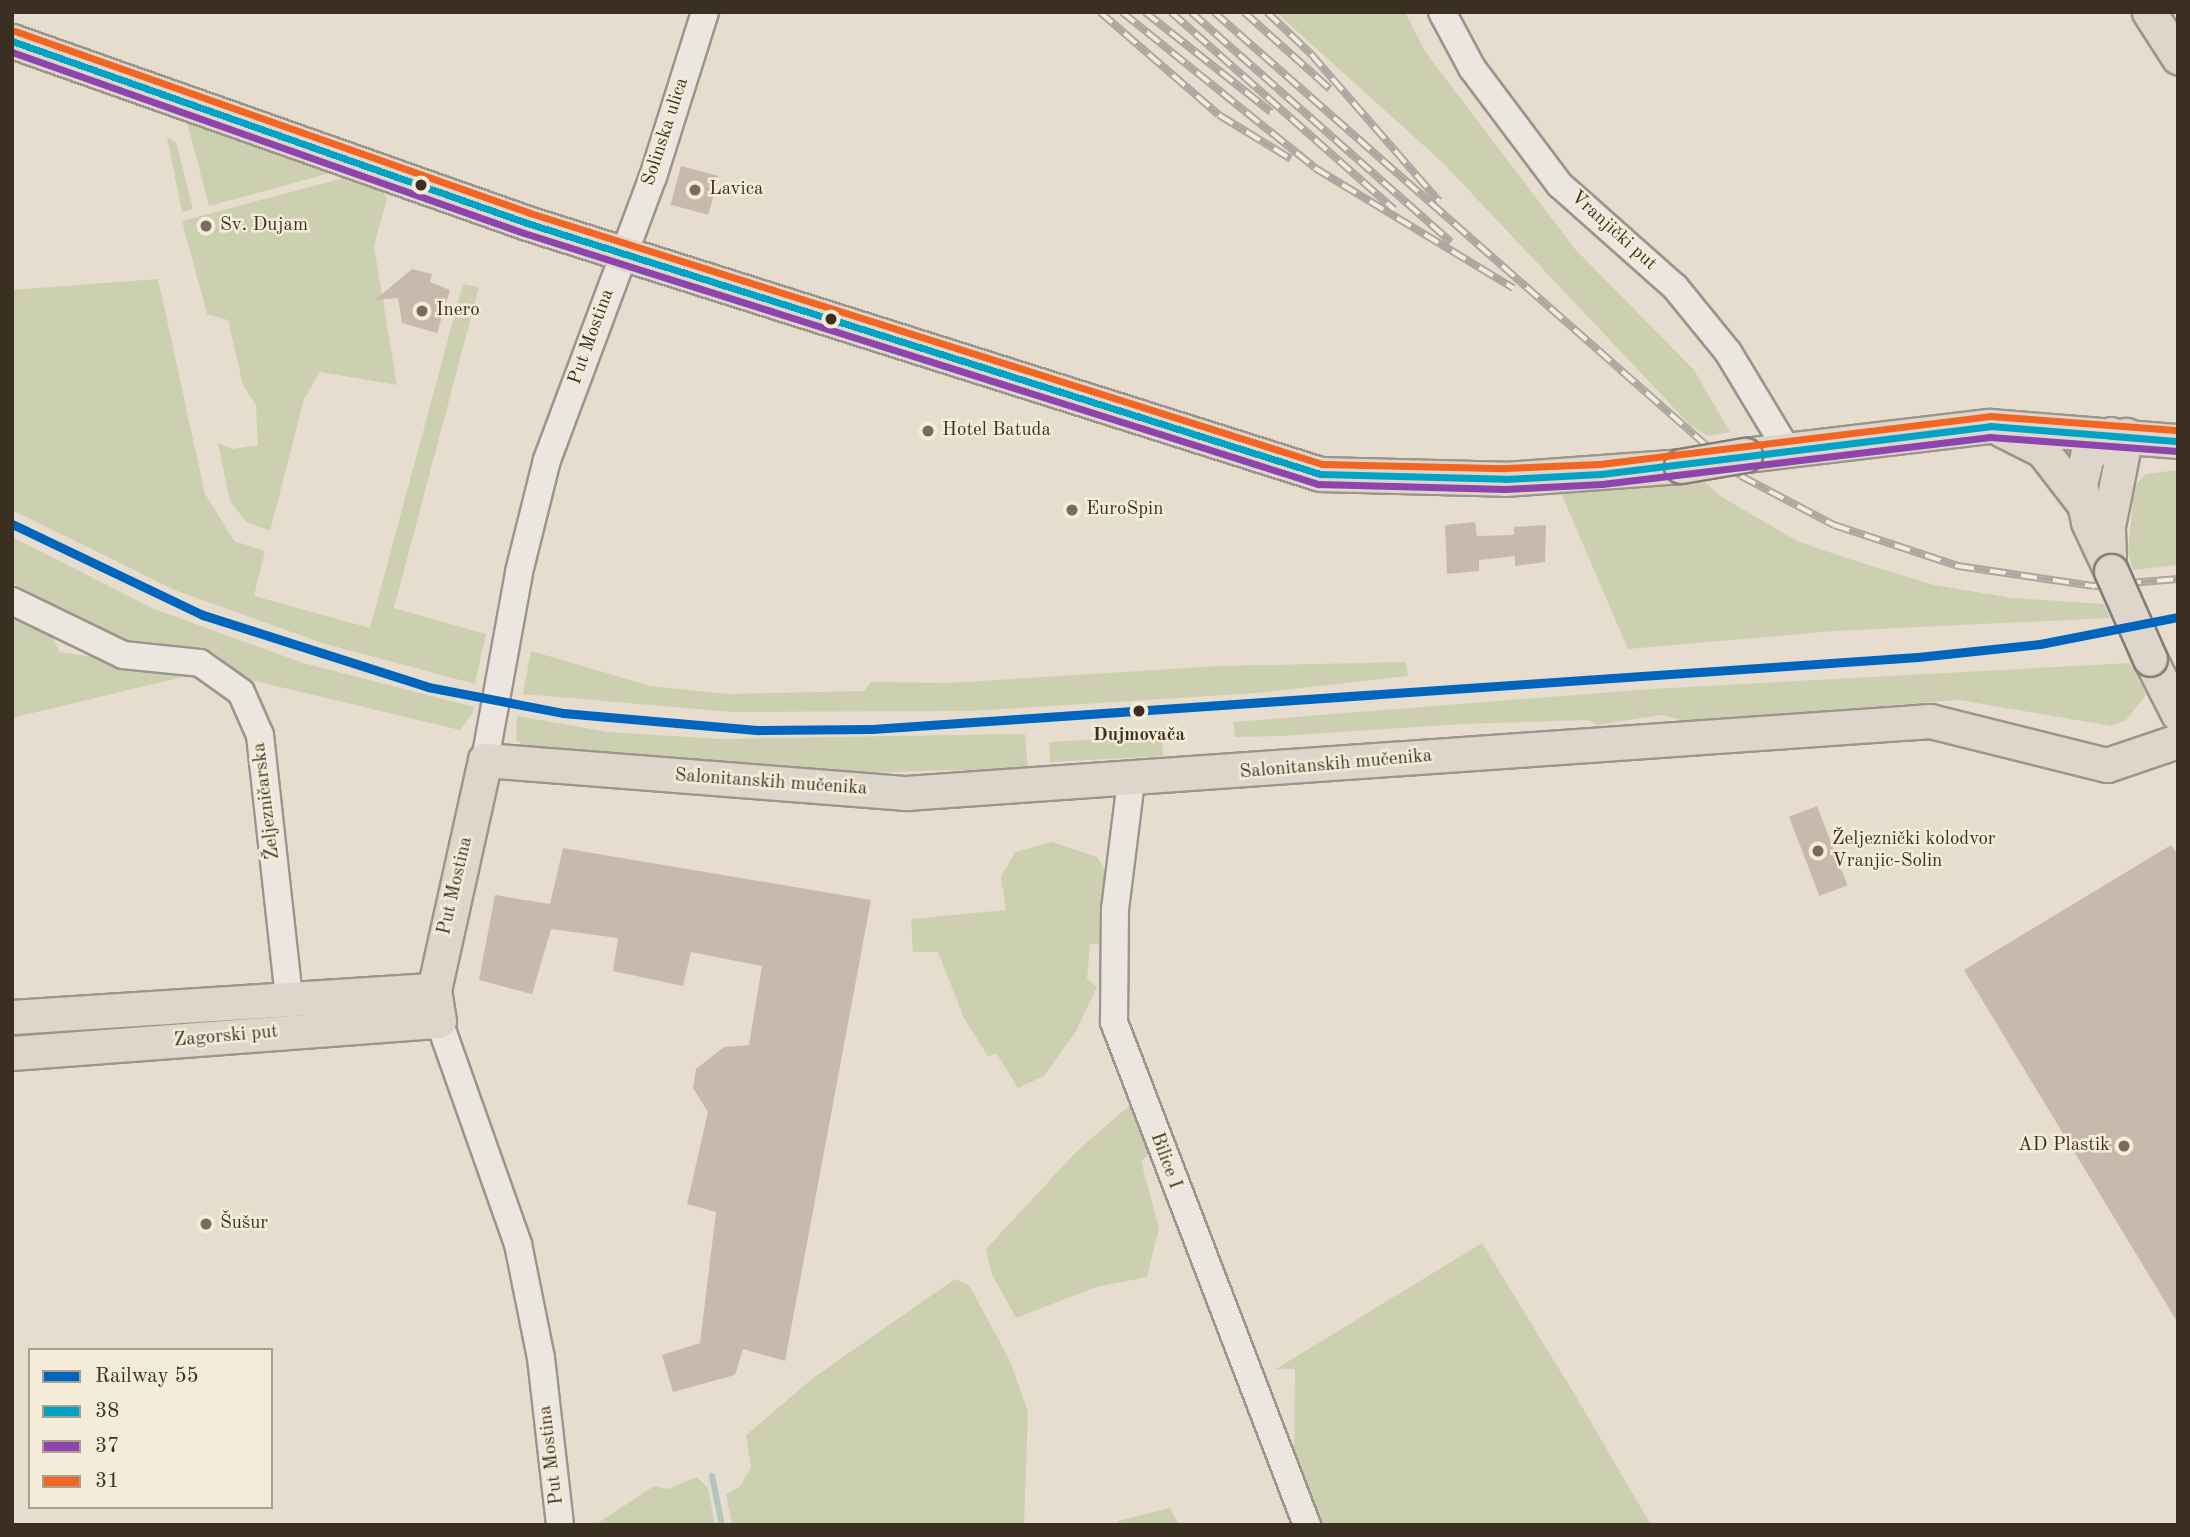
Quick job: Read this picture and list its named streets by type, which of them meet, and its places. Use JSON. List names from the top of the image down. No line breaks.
{"streets":{"main road":["Put Mostina","Salonitanskih mučenika","Zagorski put"],"street":["Solinska ulica","Vranjički put","Željezničarska","Bilice I"]},"crossings":[["Solinska ulica","Put Mostina"],["Put Mostina","Salonitanskih mučenika"],["Put Mostina","Zagorski put"],["Salonitanskih mučenika","Bilice I"],["Željezničarska","Zagorski put"]],"places":["Lavica","Sv. Dujam","Inero","Hotel Batuda","EuroSpin","Dujmovača","Željeznički kolodvor Vranjic-Solin","AD Plastik","Šušur"],"lines":["transit line 31","transit line 38","transit line 37","rail line 55"],"legend":["Railway 55","38","37","31"]}
